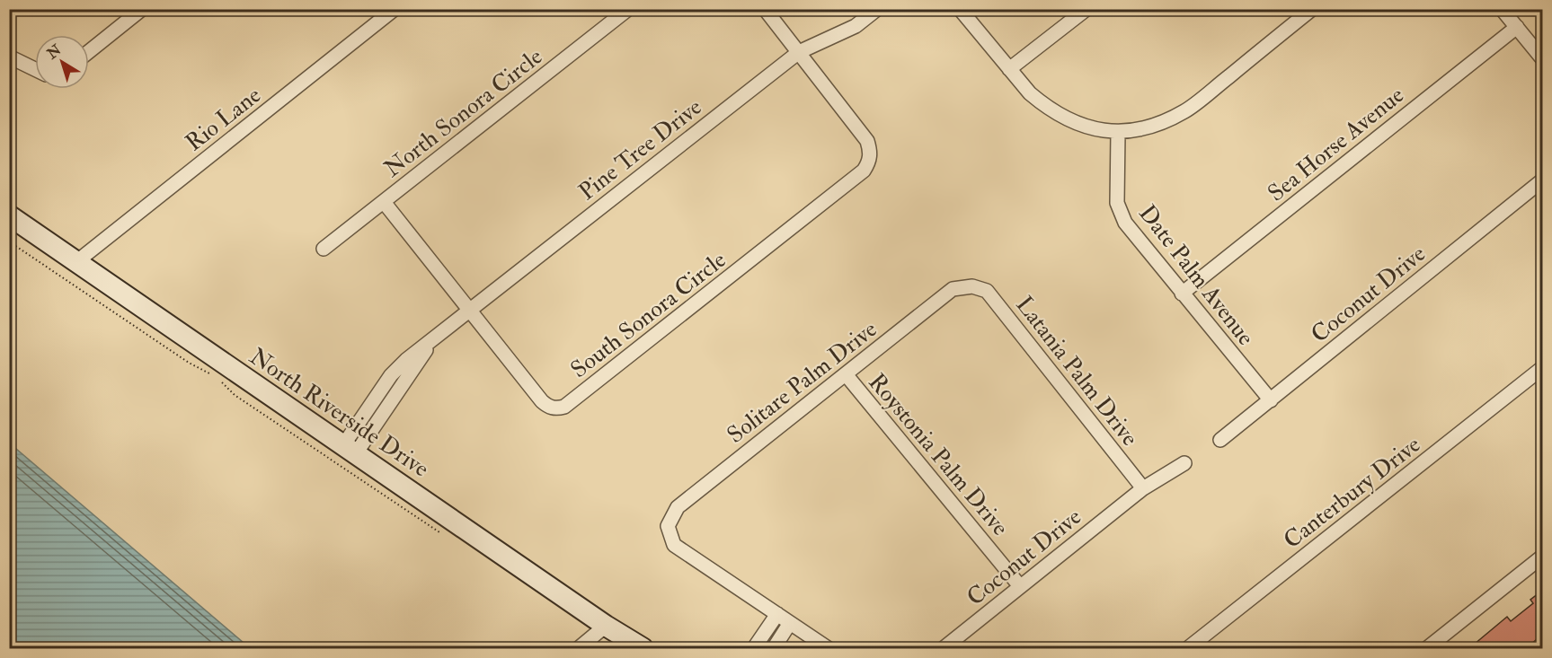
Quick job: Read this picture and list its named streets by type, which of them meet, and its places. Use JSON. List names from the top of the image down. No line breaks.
{"streets":{"street":["North Sonora Circle","Rio Lane","Sea Horse Avenue","Pine Tree Drive","Date Palm Avenue","Coconut Drive","South Sonora Circle","Latania Palm Drive","Solitare Palm Drive","North Riverside Drive","Roystonia Palm Drive","Canterbury Drive"]},"crossings":[["North Sonora Circle","South Sonora Circle"],["Rio Lane","North Riverside Drive"],["Sea Horse Avenue","Date Palm Avenue"],["Pine Tree Drive","South Sonora Circle"],["Pine Tree Drive","North Riverside Drive"],["Date Palm Avenue","Coconut Drive"],["Coconut Drive","Latania Palm Drive"],["Coconut Drive","Roystonia Palm Drive"],["Latania Palm Drive","Solitare Palm Drive"],["Solitare Palm Drive","Roystonia Palm Drive"]],"north":"top left"}
